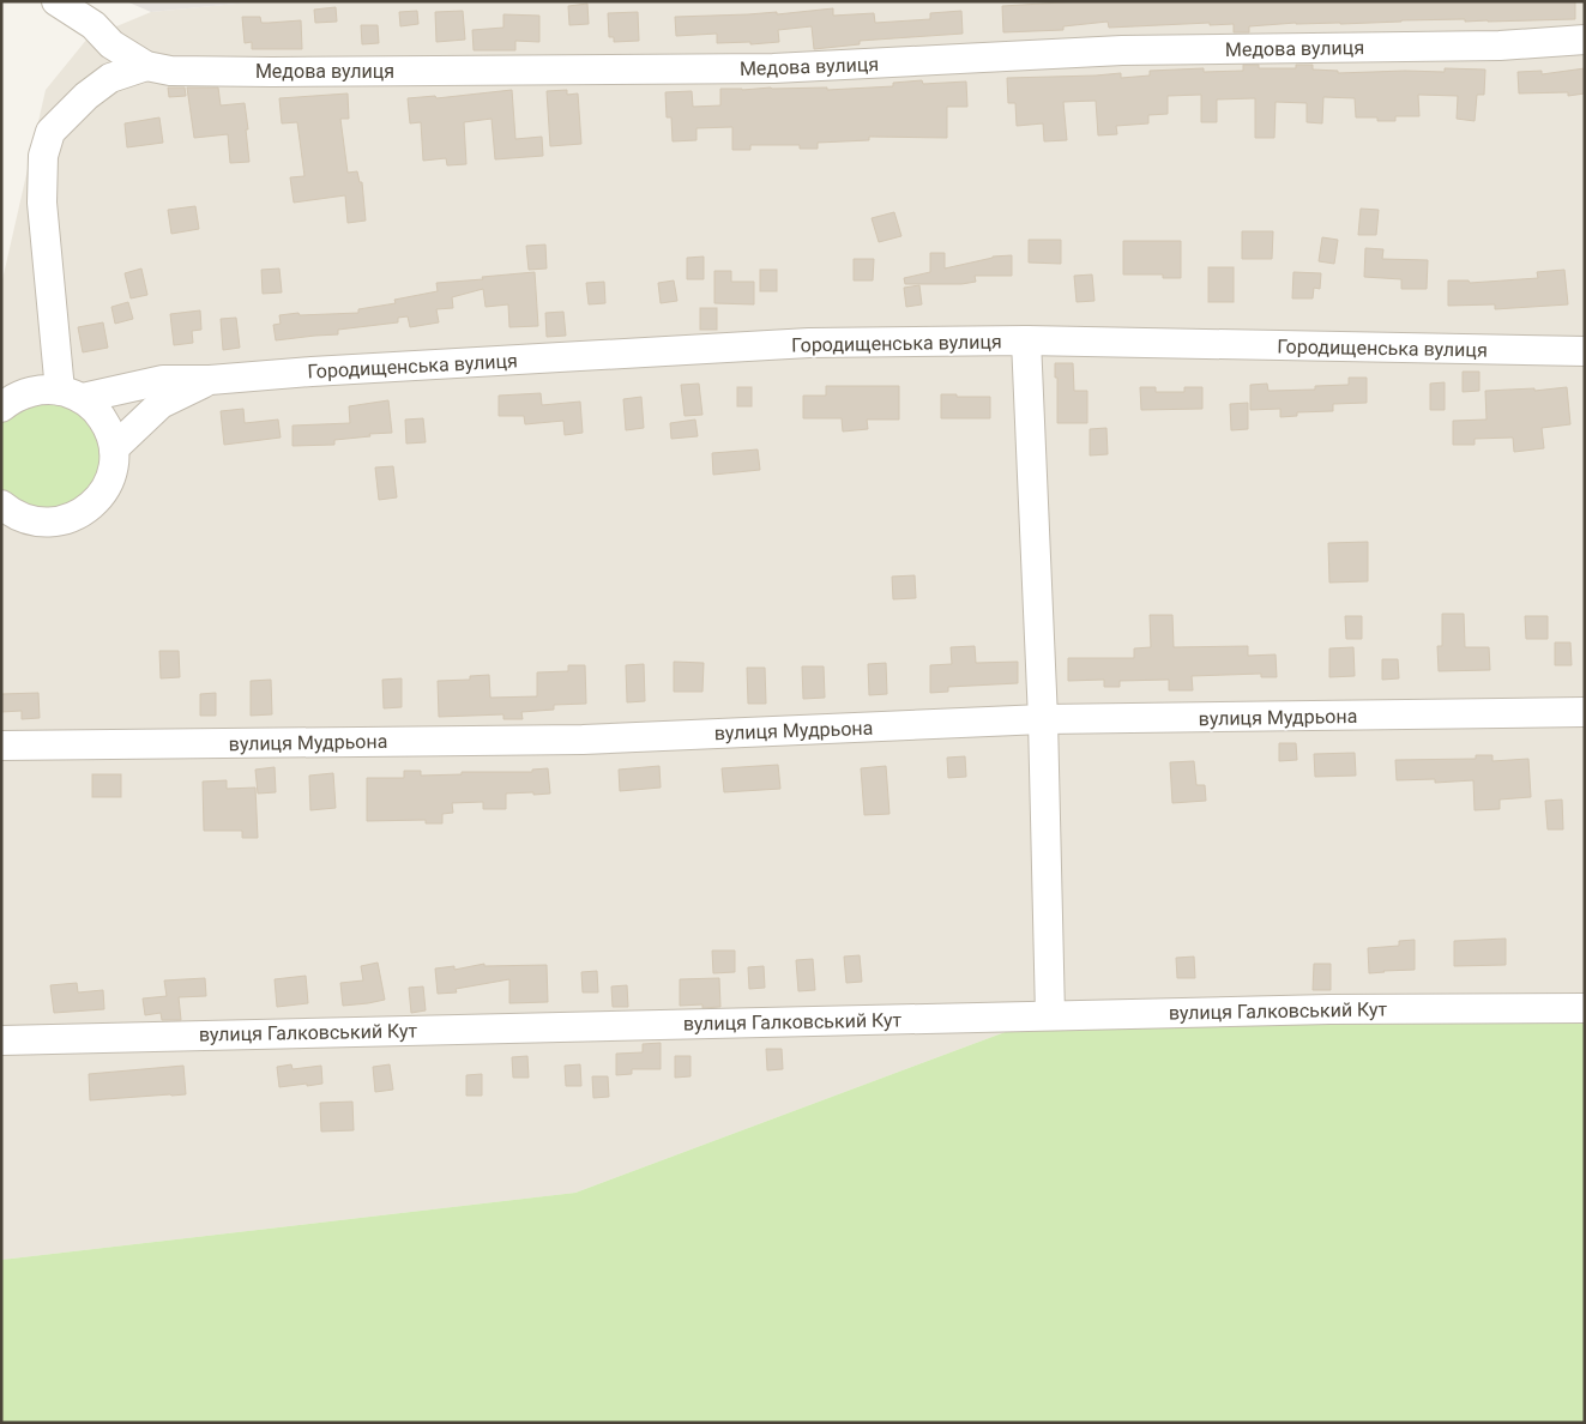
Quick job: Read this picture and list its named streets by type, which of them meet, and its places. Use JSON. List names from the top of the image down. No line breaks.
{"streets":{"street":["Медова вулиця","Городищенська вулиця","вулиця Мудрьона","вулиця Галковський Кут"]}}
